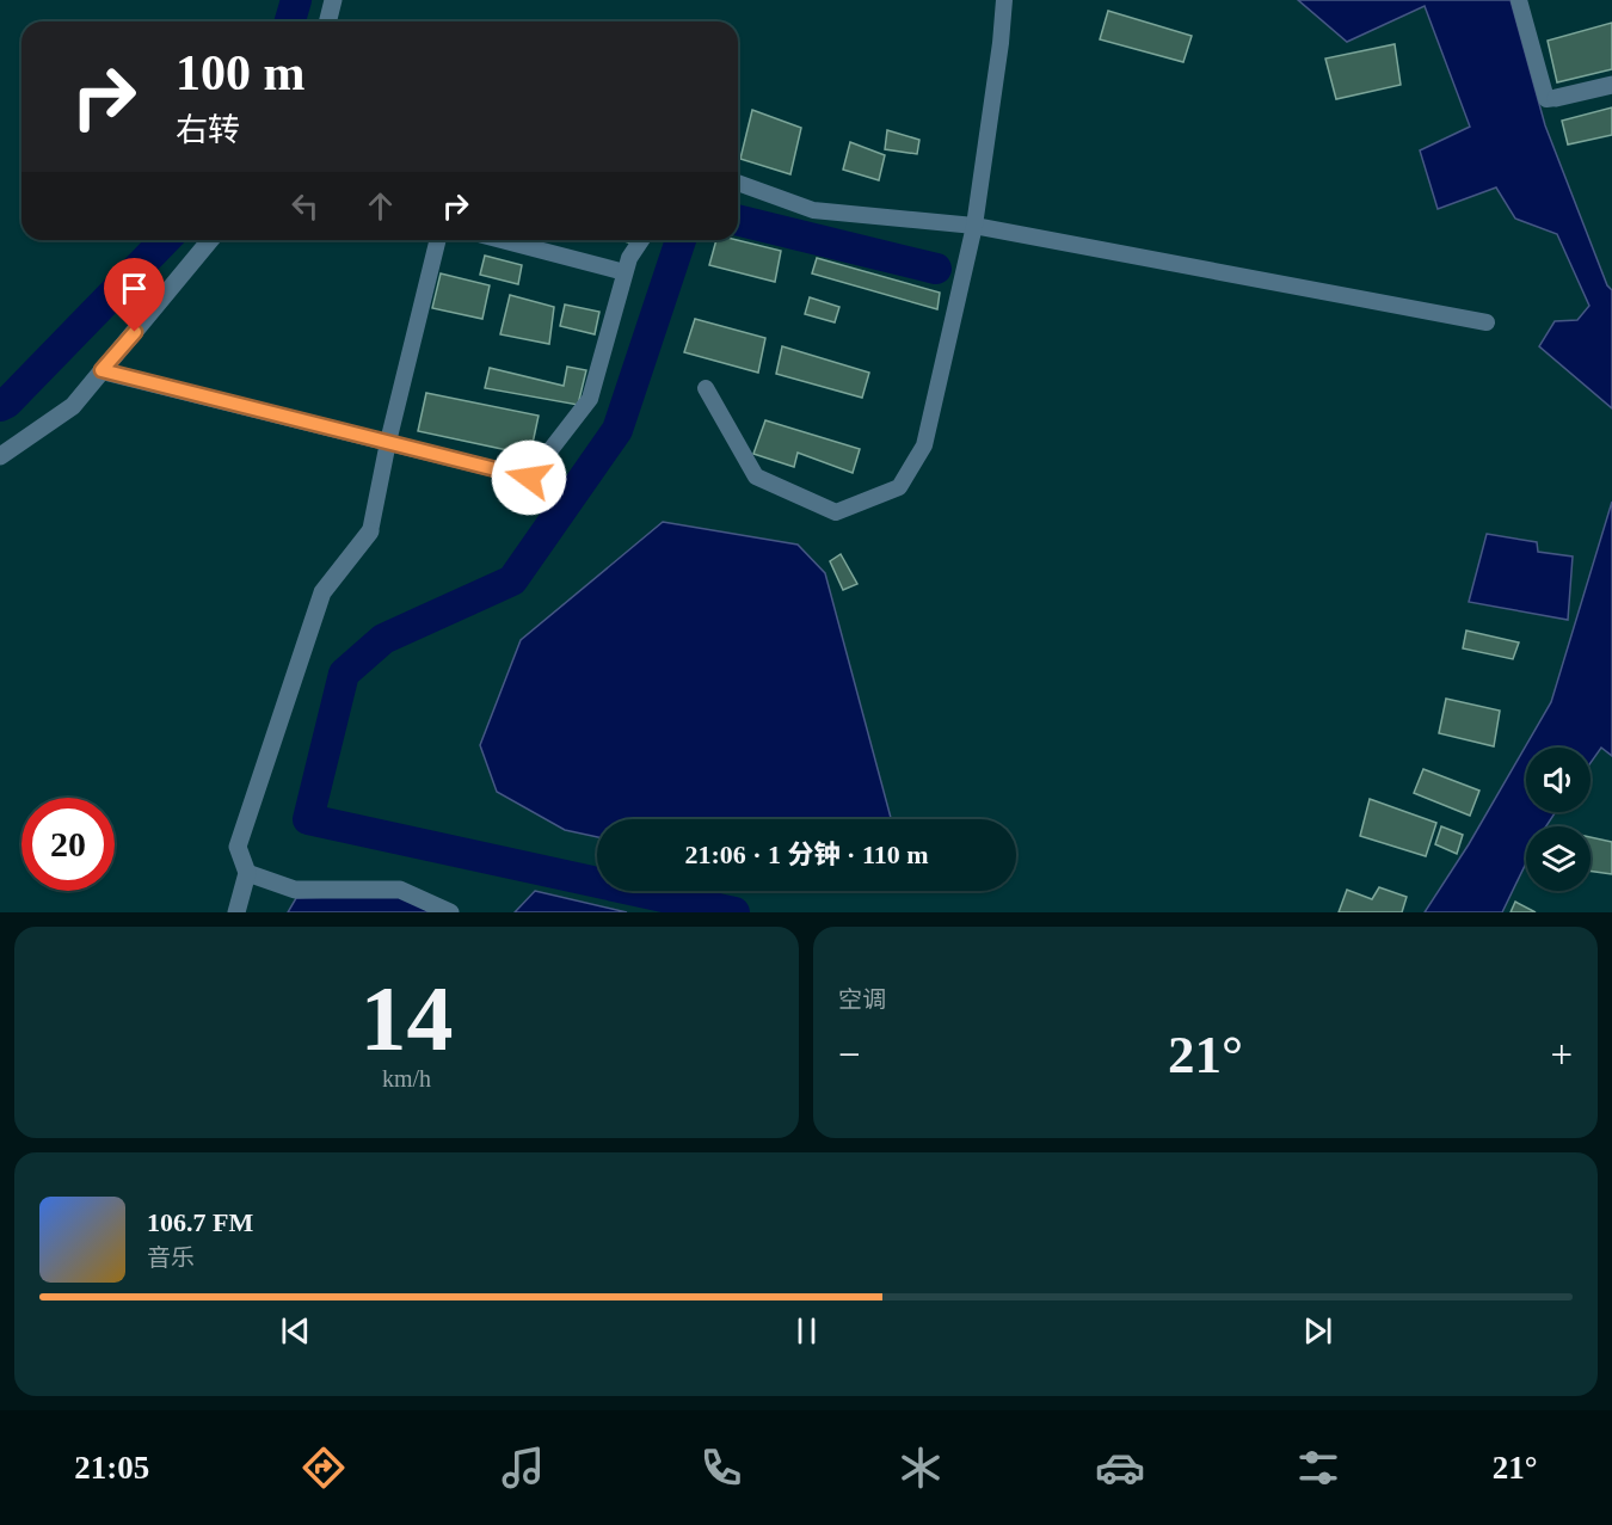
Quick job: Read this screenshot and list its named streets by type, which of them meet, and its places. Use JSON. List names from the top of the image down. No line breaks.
{"page":{"turn":["100 m","右转"],"limit":"20","trip":"21:06 · 1 分钟 · 110 m","tile":[["14","km/h"],"空调"],"heat":["−","21°","+"],"song":["106.7 FM","音乐"],"tabs":["21:05","21°"]}}
